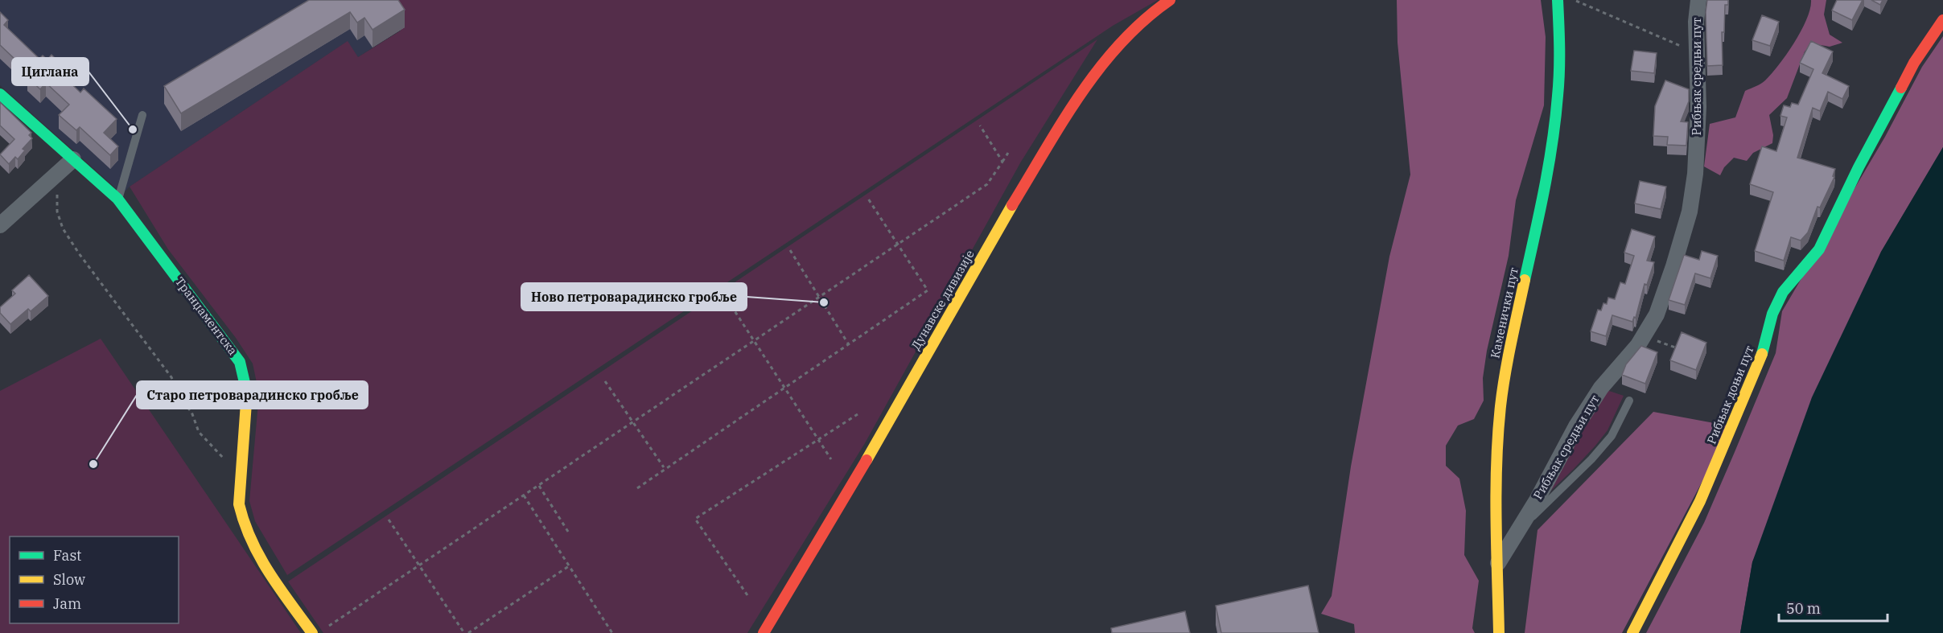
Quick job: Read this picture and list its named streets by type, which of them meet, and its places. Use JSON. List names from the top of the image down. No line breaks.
{"streets":{"street":["Рибњак средњи пут","Дунавске дивизије","Каменички пут","Транџаментска","Рибњак доњи пут"]},"crossings":[["Рибњак средњи пут","Каменички пут"]],"places":["Циглана","Ново петроварадинско гробље","Старо петроварадинско гробље"],"legend":["Fast","Slow","Jam"],"scale_bar":"50 m"}
